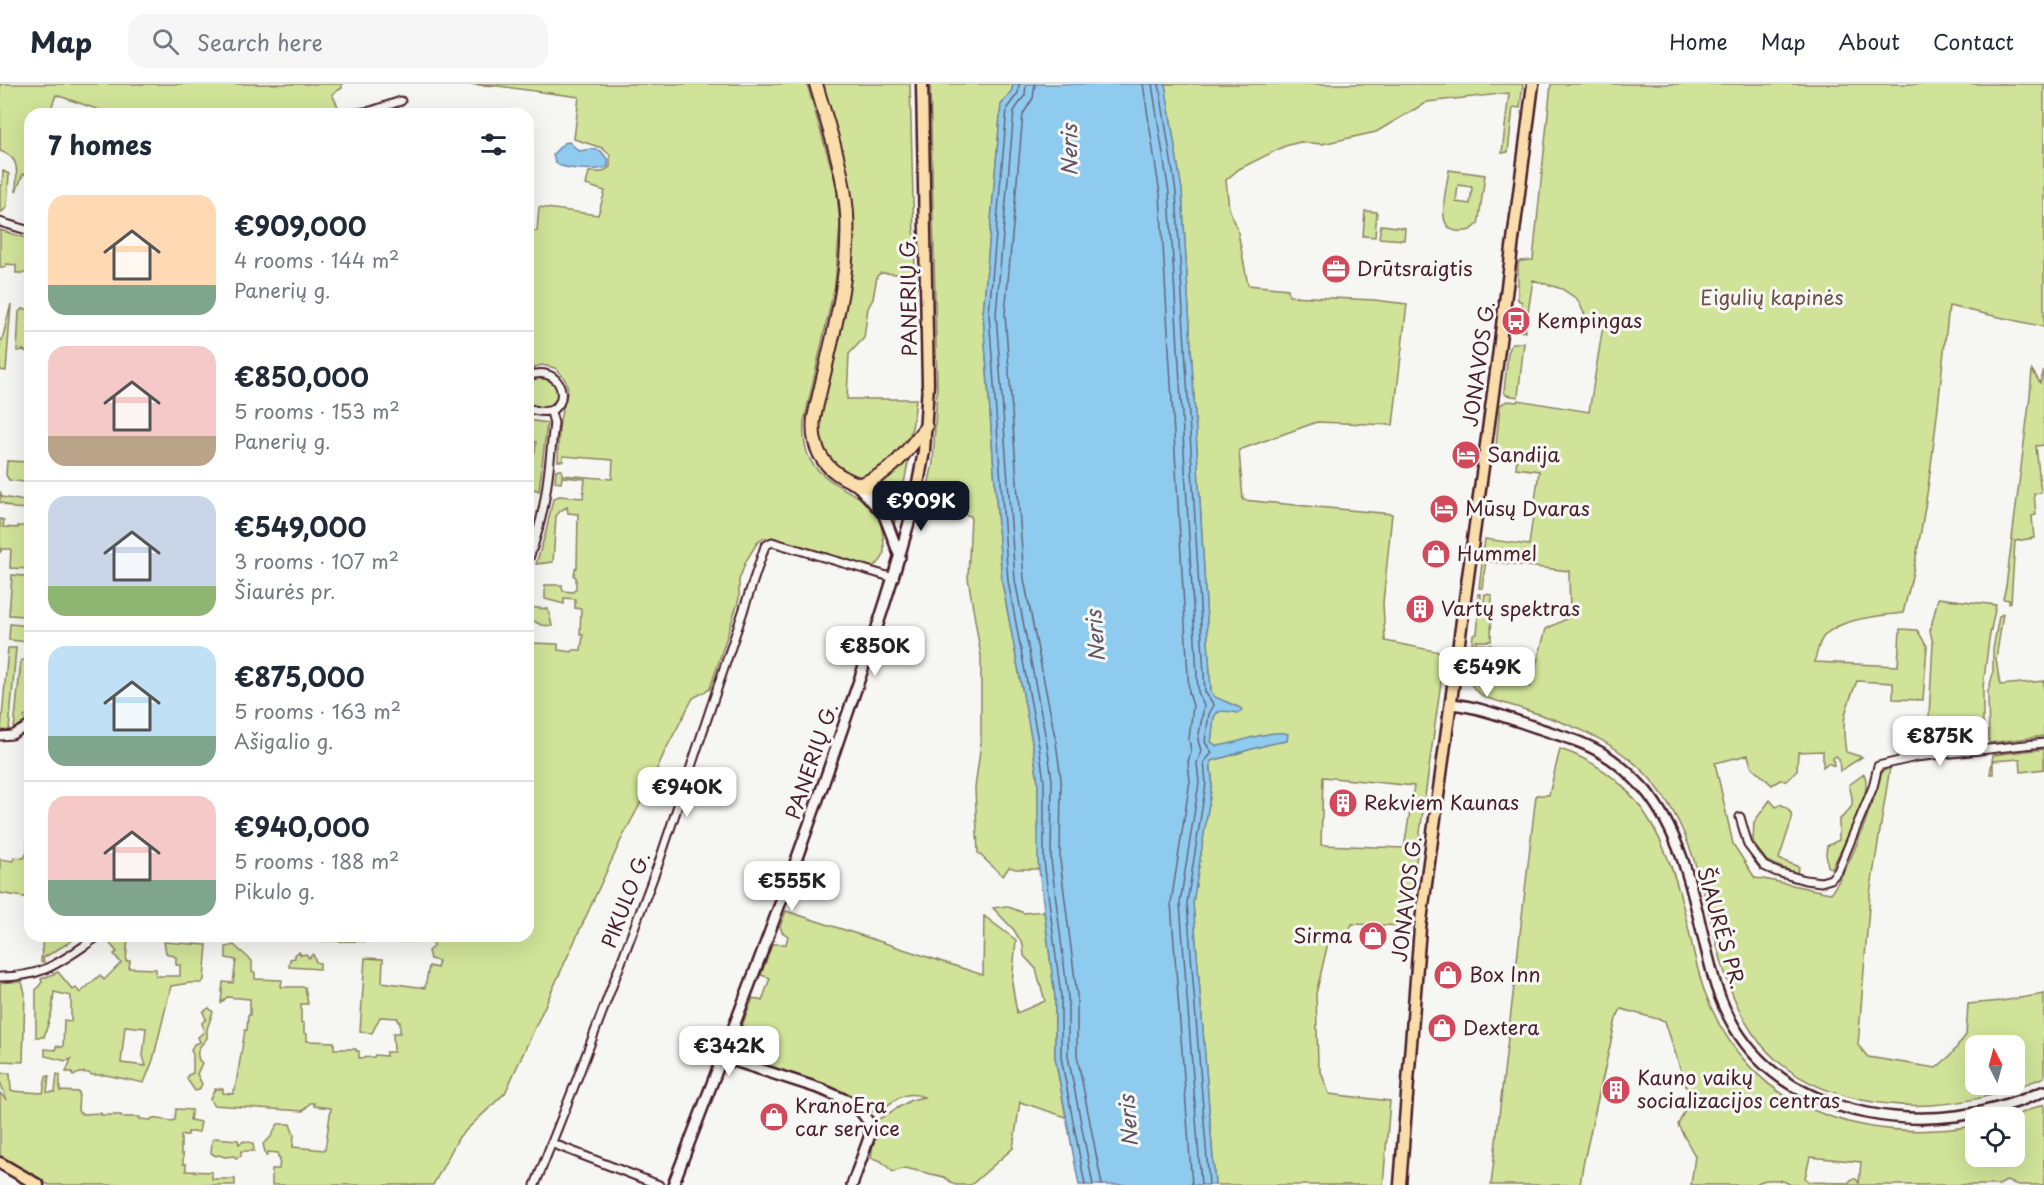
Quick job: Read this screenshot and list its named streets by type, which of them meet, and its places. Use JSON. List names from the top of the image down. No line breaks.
{"streets":{"main road":["PANERIŲ G.","JONAVOS G.","ŠIAURĖS PR."],"street":["PIKULO G."]},"crossings":[["PANERIŲ G.","PIKULO G."],["JONAVOS G.","ŠIAURĖS PR."]],"water":["Neris"],"parks":["Eigulių kapinės"],"places":{"office":["Drūtsraigtis"],"bus stop":["Kempingas"],"hotel":["Sandija","Mūsų Dvaras"],"shop":["Hummel","Sirma","Box Inn","Dextera","KranoEra car service"],"building":["Vartų spektras","Rekviem Kaunas","Kauno vaikų socializacijos centras"]},"north":"top","page":{"header":"Map","search":"Search here","nav":["Home","Map","About","Contact"],"heading":"7 homes","list":[{"name":"€909,000","note":"4 rooms · 144 m² · Panerių g."},{"name":"€850,000","note":"5 rooms · 153 m² · Panerių g."},{"name":"€549,000","note":"3 rooms · 107 m² · Šiaurės pr."},{"name":"€875,000","note":"5 rooms · 163 m² · Ašigalio g."},{"name":"€940,000","note":"5 rooms · 188 m² · Pikulo g."}],"price":["€909K","€850K","€549K","€875K","€940K","€555K","€342K"]}}
